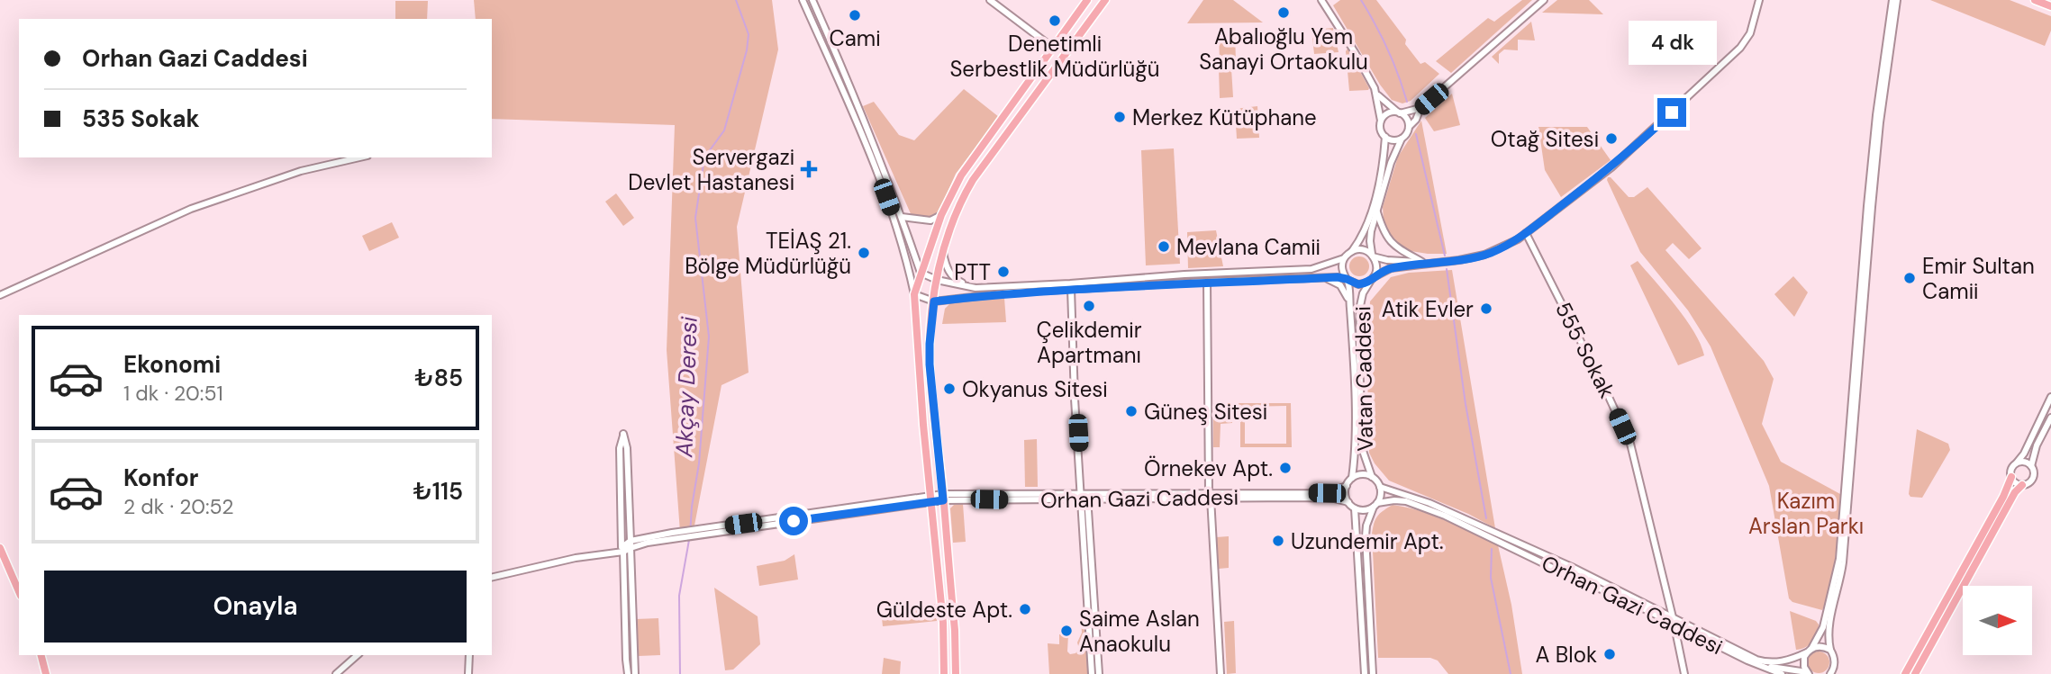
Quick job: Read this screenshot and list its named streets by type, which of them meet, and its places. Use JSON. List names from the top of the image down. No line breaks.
{"streets":{"street":["555 Sokak","Vatan Caddesi","Orhan Gazi Caddesi"]},"crossings":[["555 Sokak","Orhan Gazi Caddesi"],["Vatan Caddesi","Orhan Gazi Caddesi"]],"water":["Akçay Deresi"],"parks":["Kazım Arslan Parkı"],"places":{"other":["Abalıoğlu Yem Sanayi Ortaokulu","Cami","Denetimli Serbestlik Müdürlüğü","Merkez Kütüphane","Otağ Sitesi","Mevlana Camii","TEİAŞ 21. Bölge Müdürlüğü","PTT","Emir Sultan Camii","Çelikdemir Apartmanı","Atik Evler","Okyanus Sitesi","Güneş Sitesi","Örnekev Apt.","Uzundemir Apt.","Güldeste Apt.","Saime Aslan Anaokulu","A Blok"],"health":["Servergazi Devlet Hastanesi"]},"north":"right","page":{"banner":["Orhan Gazi Caddesi","535 Sokak"],"bubble":"4 dk","list":[{"name":"Ekonomi","note":"1 dk · 20:51","value":"₺85"},{"name":"Konfor","note":"2 dk · 20:52","value":"₺115"}],"buttons":"Onayla"}}
